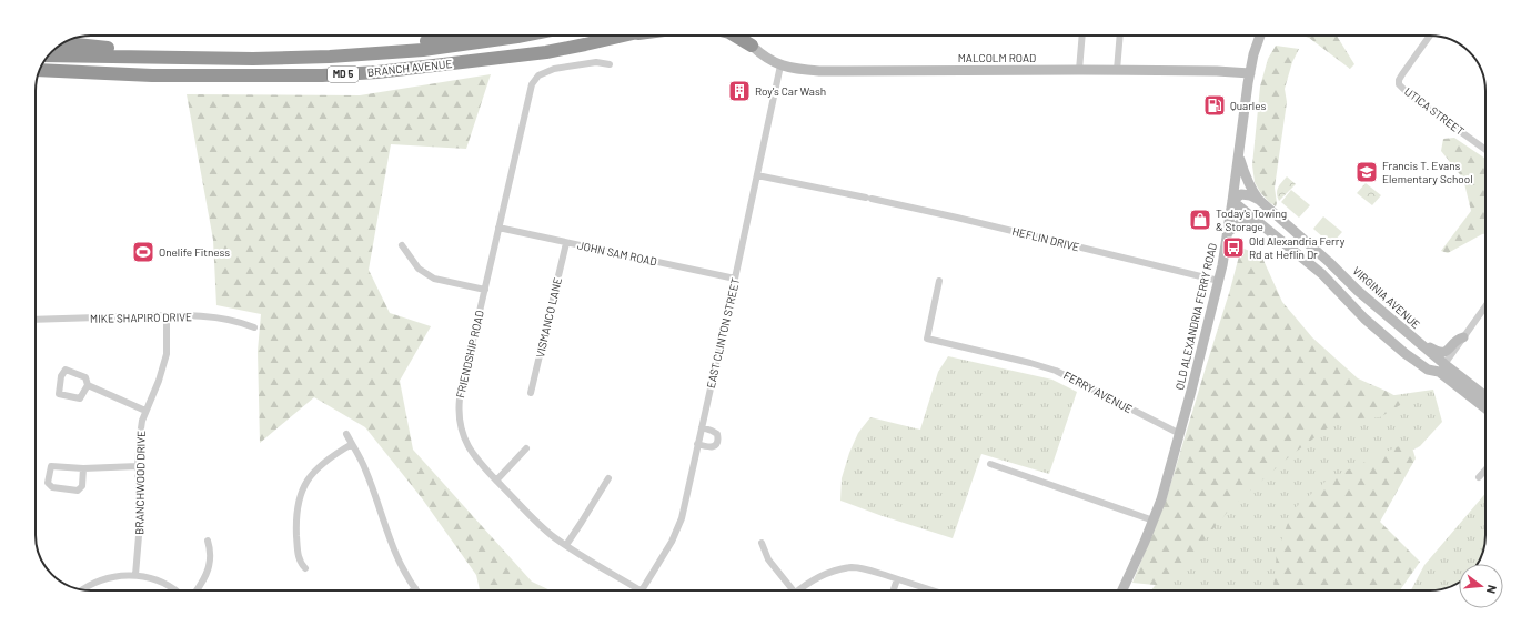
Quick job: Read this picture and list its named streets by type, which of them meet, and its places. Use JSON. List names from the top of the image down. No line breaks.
{"streets":{"highway":["BRANCH AVENUE","MD 5"],"street":["MALCOLM ROAD","UTICA STREET","HEFLIN DRIVE","JOHN SAM ROAD","VIRGINIA AVENUE","OLD ALEXANDRIA FERRY ROAD","MIKE SHAPIRO DRIVE","VISMANCO LANE","EAST CLINTON STREET","FRIENDSHIP ROAD","FERRY AVENUE","BRANCHWOOD DRIVE"]},"crossings":[["MALCOLM ROAD","OLD ALEXANDRIA FERRY ROAD"],["MALCOLM ROAD","EAST CLINTON STREET"],["HEFLIN DRIVE","OLD ALEXANDRIA FERRY ROAD"],["HEFLIN DRIVE","EAST CLINTON STREET"],["JOHN SAM ROAD","VISMANCO LANE"],["JOHN SAM ROAD","EAST CLINTON STREET"],["JOHN SAM ROAD","FRIENDSHIP ROAD"],["VIRGINIA AVENUE","OLD ALEXANDRIA FERRY ROAD"],["OLD ALEXANDRIA FERRY ROAD","FERRY AVENUE"],["MIKE SHAPIRO DRIVE","BRANCHWOOD DRIVE"],["EAST CLINTON STREET","FRIENDSHIP ROAD"]],"places":{"building":["Roy's Car Wash"],"fuel station":["Quarles"],"school or university":["Francis T. Evans Elementary School"],"shop":["Today's Towing & Storage"],"bus stop":["Old Alexandria Ferry Rd at Heflin Dr"],"sports":["Onelife Fitness"]},"north":"right"}
